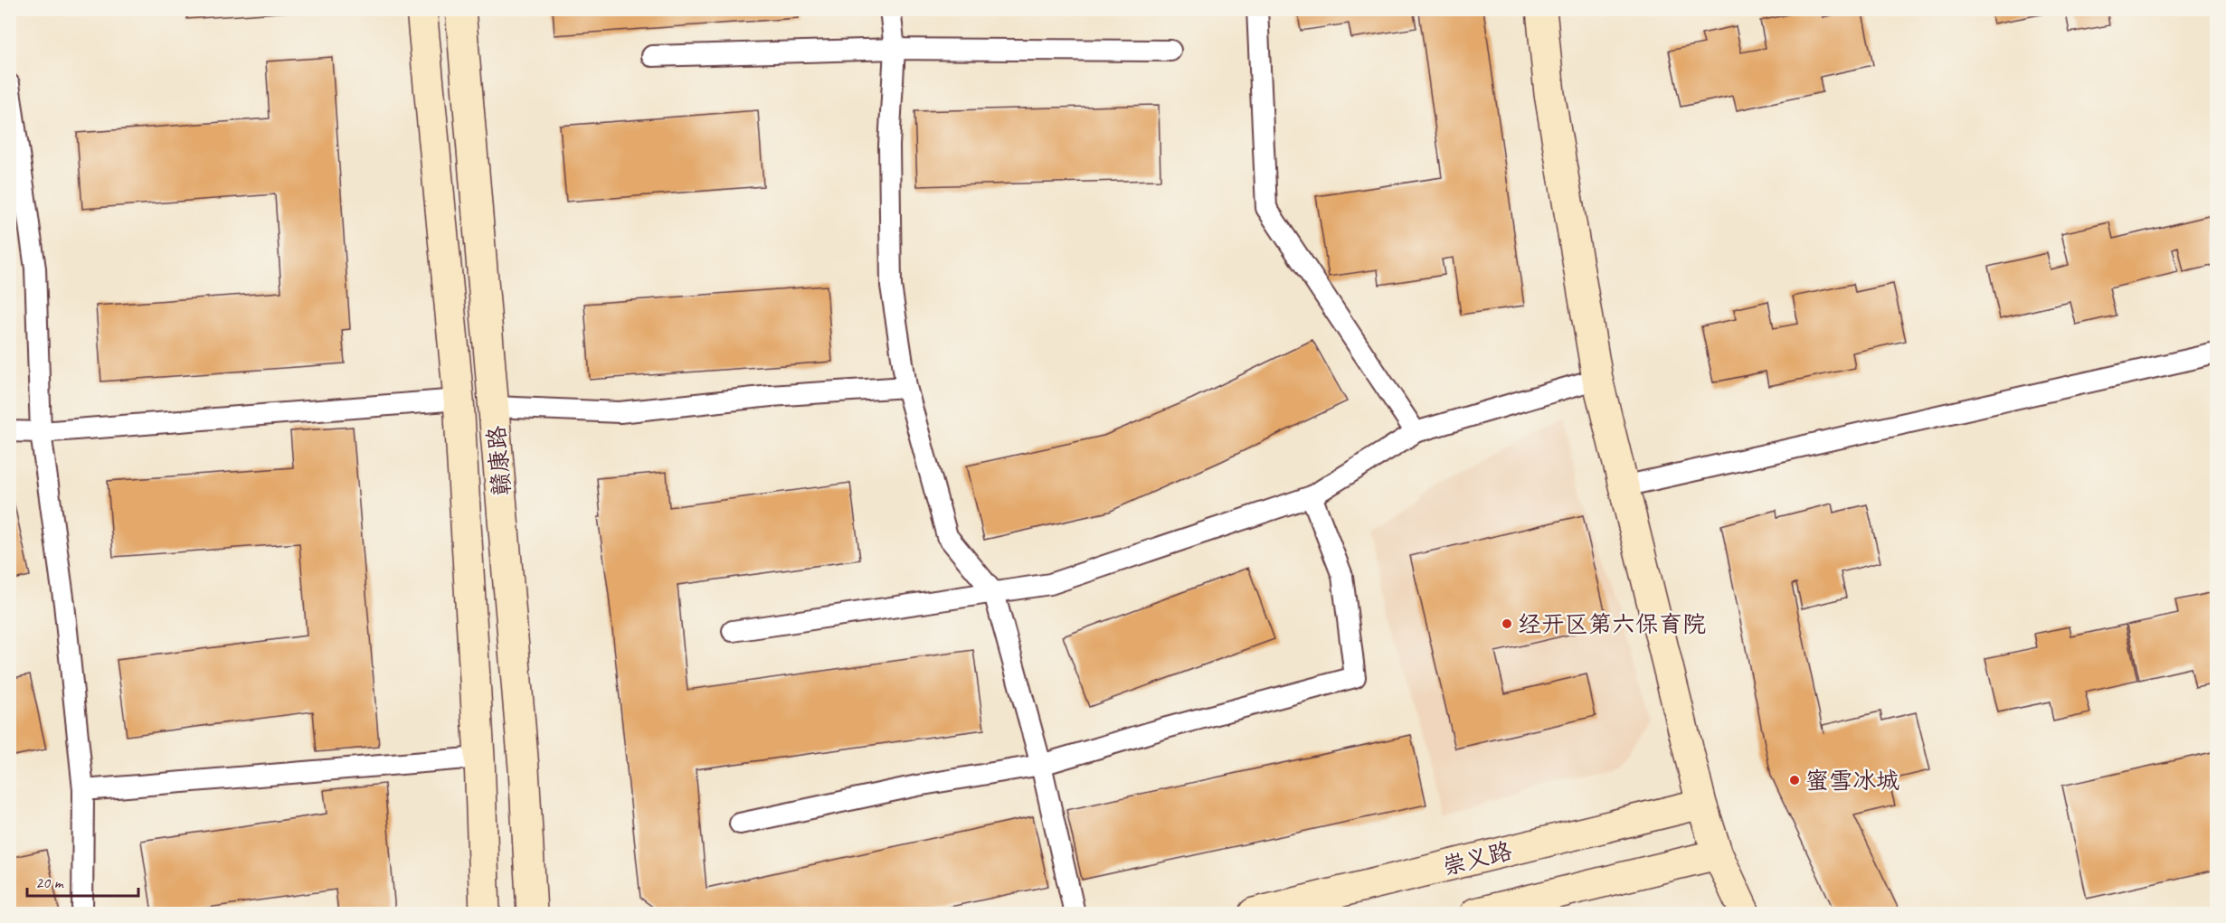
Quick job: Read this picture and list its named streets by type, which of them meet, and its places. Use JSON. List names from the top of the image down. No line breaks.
{"streets":{"main road":["赣康路","崇义路"]},"places":["经开区第六保育院","蜜雪冰城"],"scale_bar":"20 m"}
